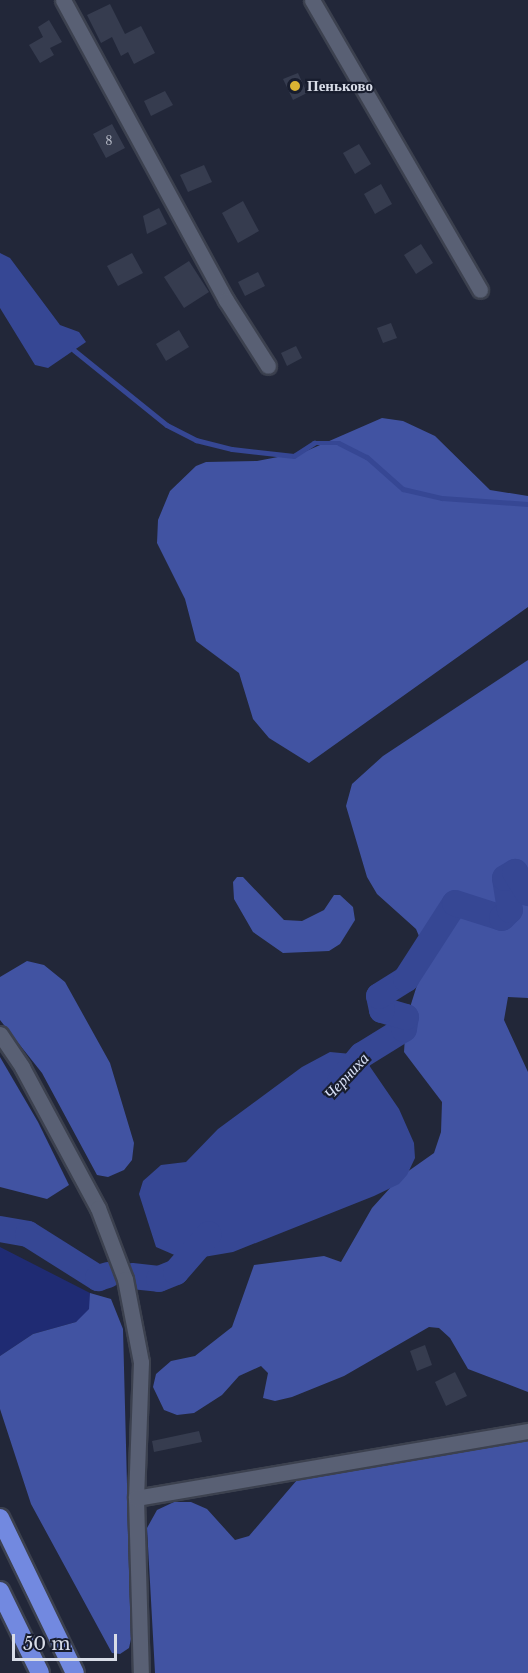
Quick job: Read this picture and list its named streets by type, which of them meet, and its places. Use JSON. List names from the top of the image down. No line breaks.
{"water":["Черниха"],"places":["Пеньково"],"house_numbers":["8"],"scale_bar":"50 m"}
